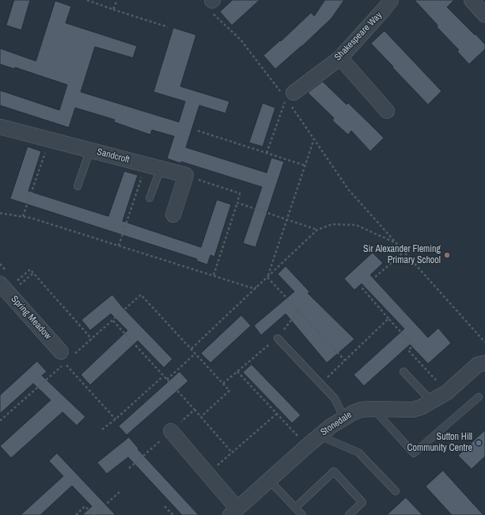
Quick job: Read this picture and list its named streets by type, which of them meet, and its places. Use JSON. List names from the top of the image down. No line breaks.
{"streets":{"street":["Shakespeare Way","Sandcroft","Spring Meadow","Stonedale"]},"places":["Sir Alexander Fleming Primary School","Sutton Hill Community Centre"]}
